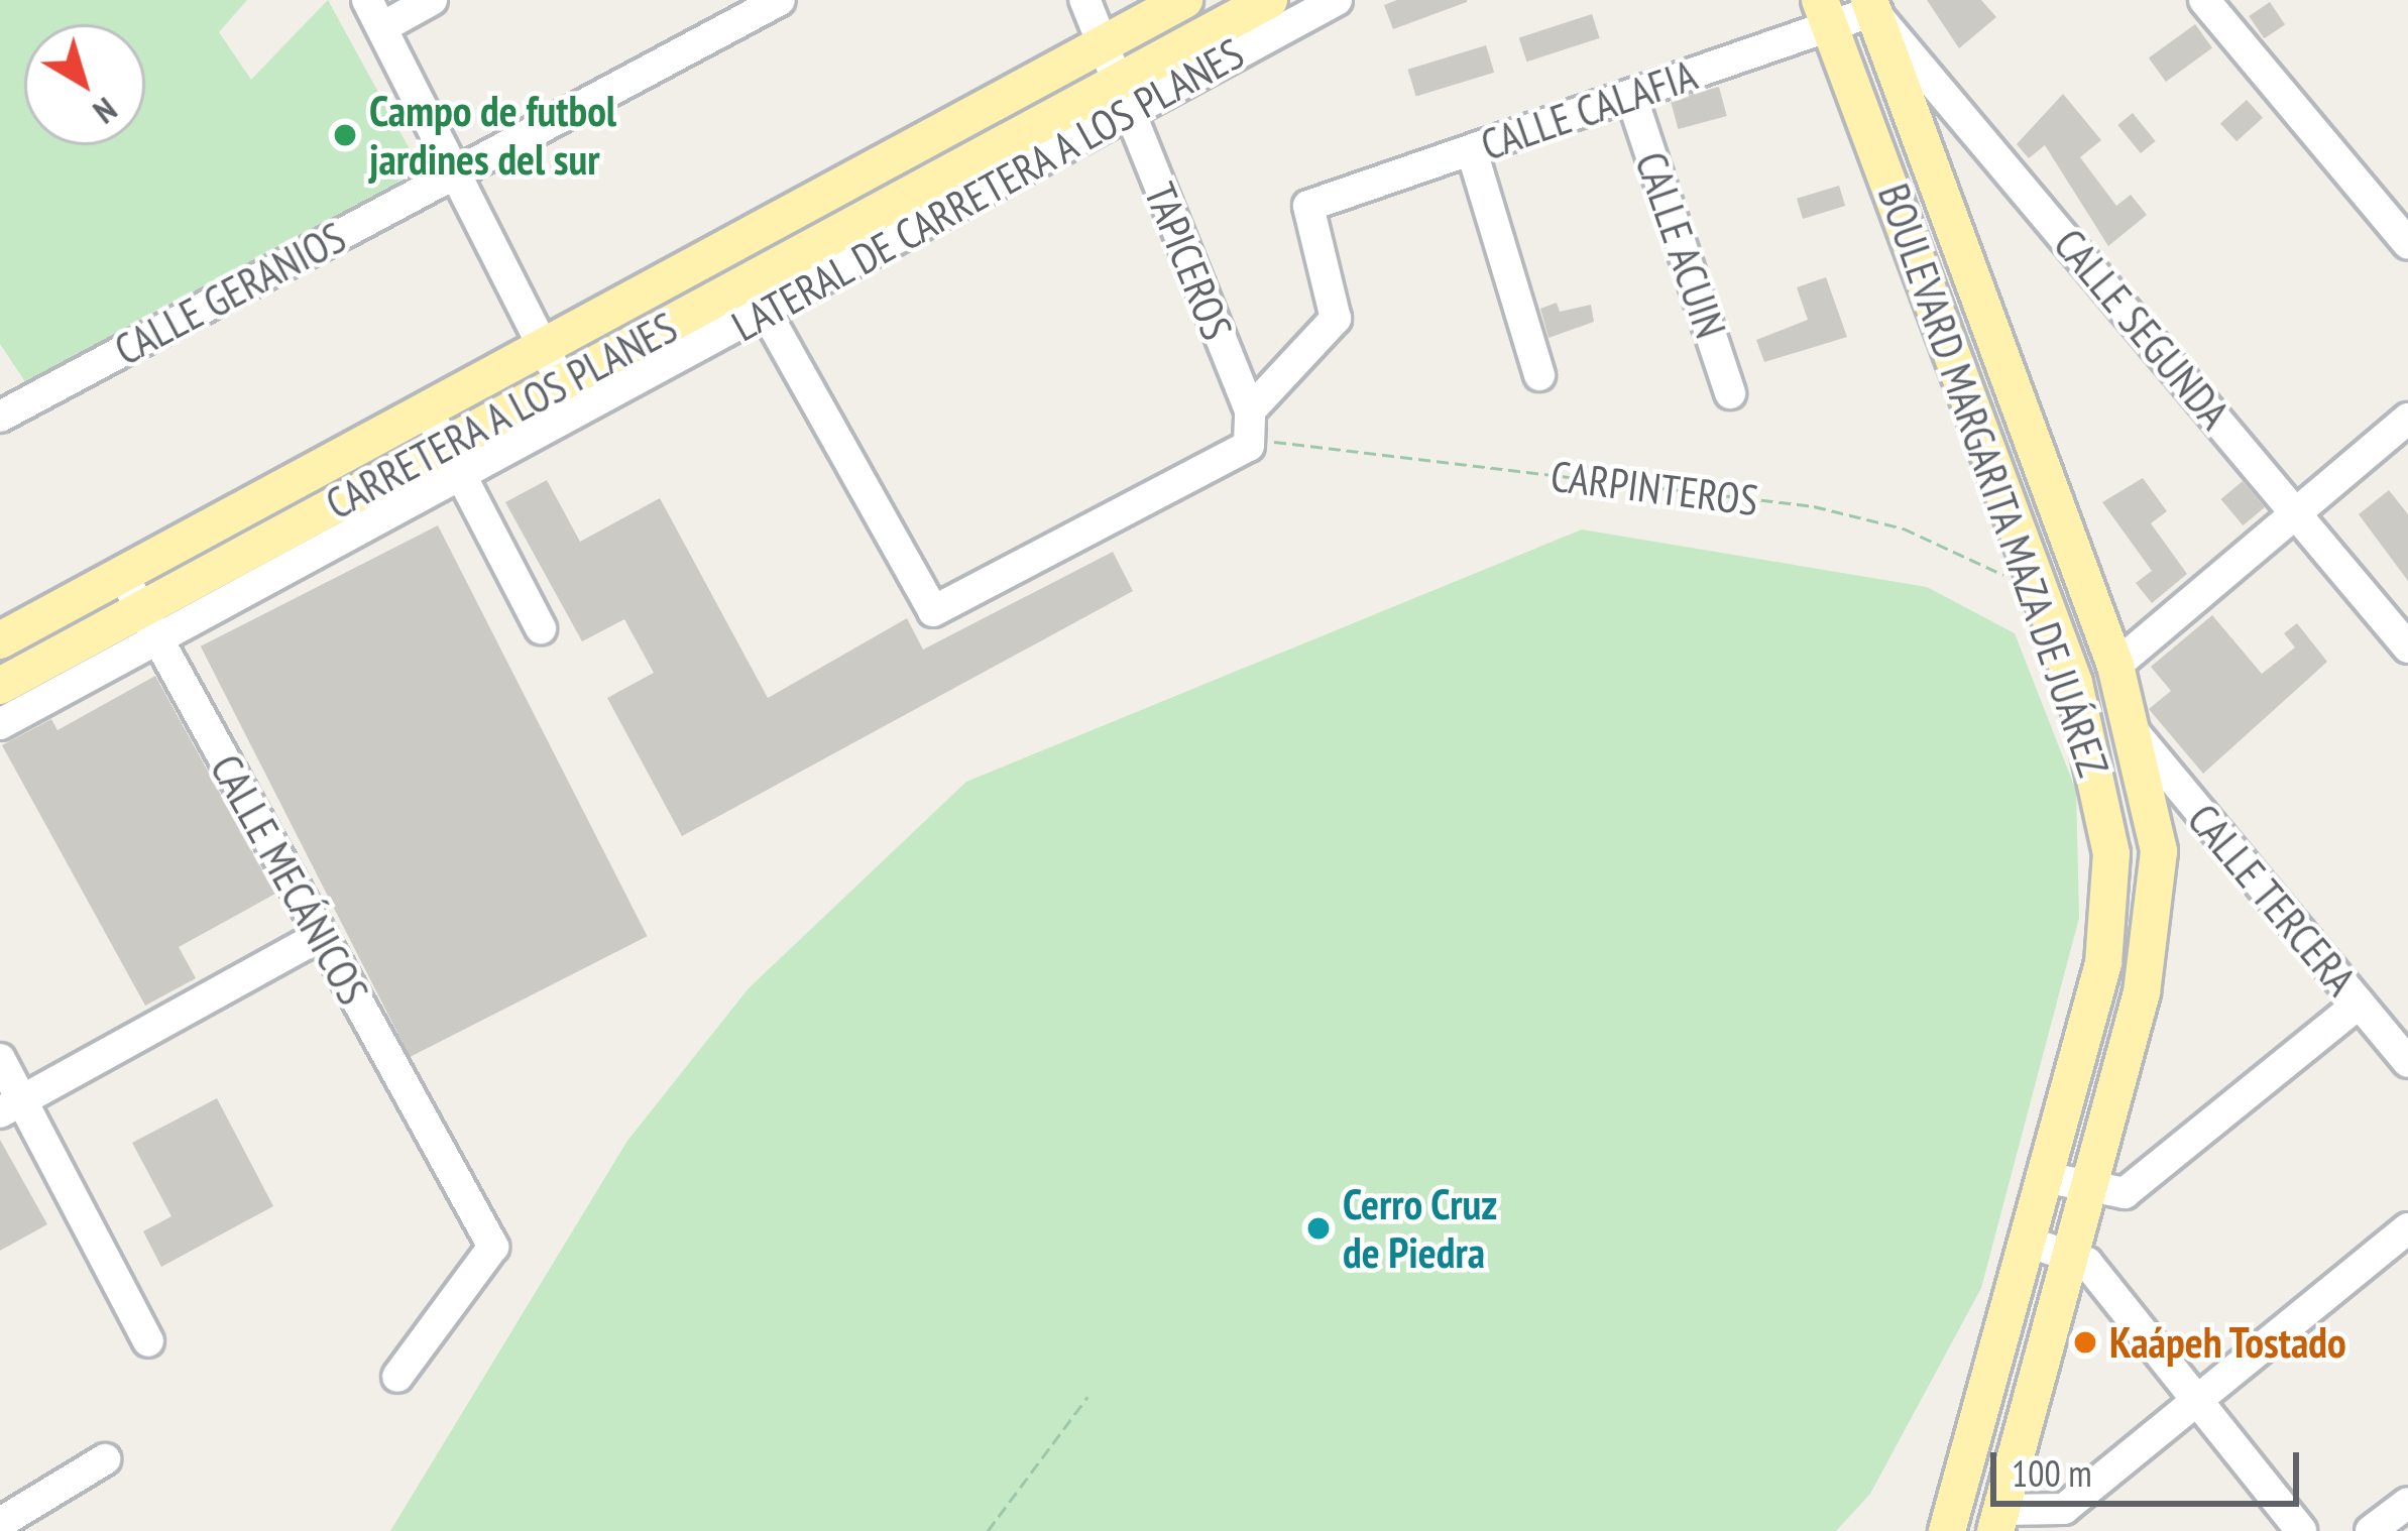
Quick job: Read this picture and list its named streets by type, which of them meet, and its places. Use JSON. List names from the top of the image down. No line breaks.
{"streets":{"main road":["CARRETERA A LOS PLANES","BOULEVARD MARGARITA MAZA DE JUÁREZ"],"street":["CALLE CALAFIA","LATERAL DE CARRETERA A LOS PLANES","CALLE ACUIN","TAPICEROS","CALLE GERANIOS","CALLE SEGUNDA","CALLE MECÁNICOS","CALLE TERCERA"],"path":["CARPINTEROS"]},"crossings":[["CALLE CALAFIA","CALLE ACUIN"],["CALLE CALAFIA","TAPICEROS"],["CALLE CALAFIA","CALLE SEGUNDA"],["CALLE CALAFIA","BOULEVARD MARGARITA MAZA DE JUÁREZ"],["CALLE CALAFIA","CARPINTEROS"],["LATERAL DE CARRETERA A LOS PLANES","TAPICEROS"],["LATERAL DE CARRETERA A LOS PLANES","CARRETERA A LOS PLANES"],["LATERAL DE CARRETERA A LOS PLANES","CALLE MECÁNICOS"],["TAPICEROS","CARRETERA A LOS PLANES"],["TAPICEROS","CARPINTEROS"],["CALLE SEGUNDA","BOULEVARD MARGARITA MAZA DE JUÁREZ"],["CARRETERA A LOS PLANES","CALLE MECÁNICOS"],["BOULEVARD MARGARITA MAZA DE JUÁREZ","CARPINTEROS"],["BOULEVARD MARGARITA MAZA DE JUÁREZ","CALLE TERCERA"]],"places":["Campo de futbol jardines del sur","Cerro Cruz de Piedra","Kaápeh Tostado"],"scale_bar":"100 m","north":"bottom right"}
